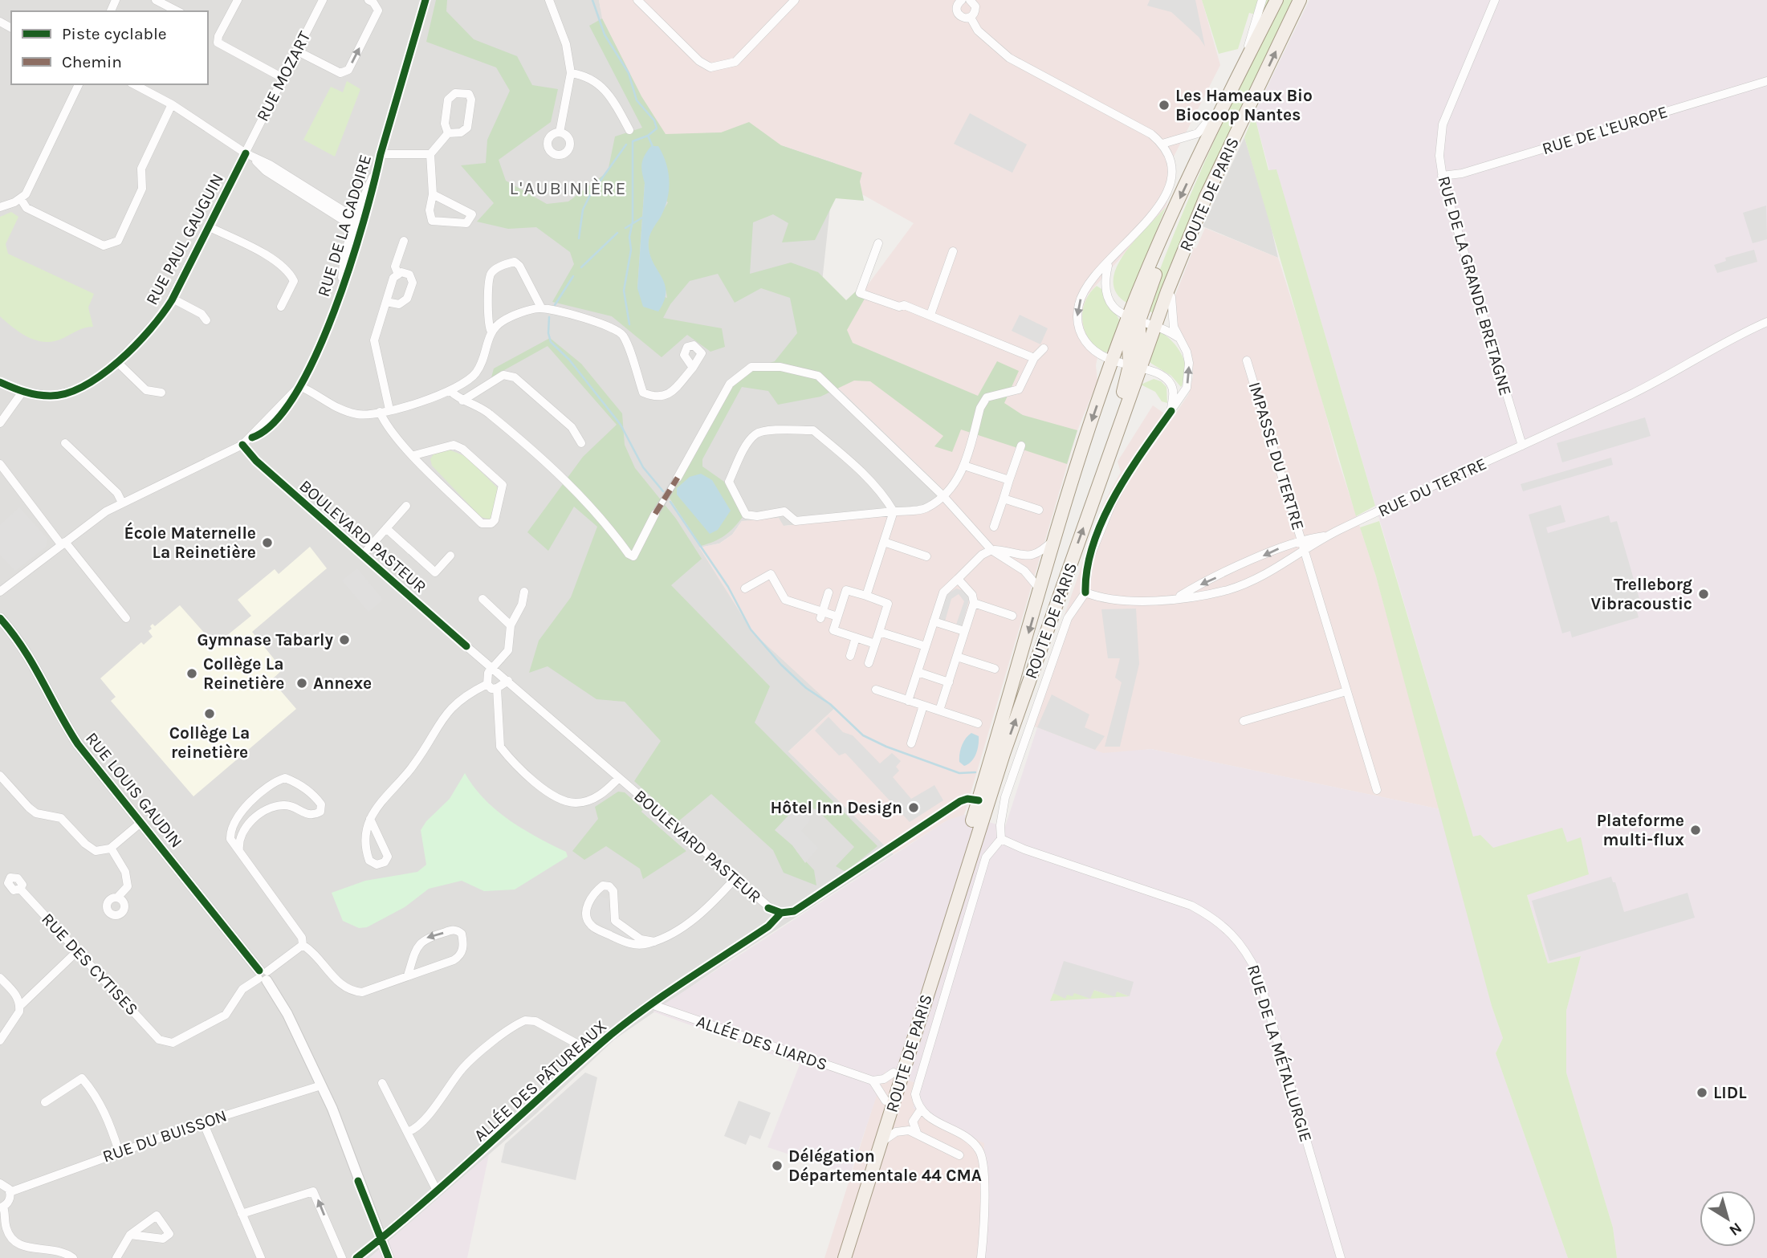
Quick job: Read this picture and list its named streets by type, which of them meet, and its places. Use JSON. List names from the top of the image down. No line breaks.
{"streets":{"main road":["ROUTE DE PARIS"],"street":["RUE MOZART","RUE DE L'EUROPE","RUE DE LA CADOIRE","RUE PAUL GAUGUIN","RUE DE LA GRANDE BRETAGNE","IMPASSE DU TERTRE","RUE DU TERTRE","BOULEVARD PASTEUR","RUE LOUIS GAUDIN","RUE DES CYTISES","ALLÉE DES LIARDS","RUE DE LA MÉTALLURGIE","RUE DU BUISSON"],"cycle path":["ALLÉE DES PÂTUREAUX"]},"crossings":[["RUE MOZART","RUE PAUL GAUGUIN"],["RUE DE L'EUROPE","RUE DE LA GRANDE BRETAGNE"],["ROUTE DE PARIS","BOULEVARD PASTEUR"],["RUE DE LA CADOIRE","BOULEVARD PASTEUR"],["RUE DE LA GRANDE BRETAGNE","RUE DU TERTRE"],["IMPASSE DU TERTRE","RUE DU TERTRE"],["RUE LOUIS GAUDIN","RUE DES CYTISES"],["RUE LOUIS GAUDIN","RUE DU BUISSON"]],"districts":["L'AUBINIÈRE"],"places":["Les Hameaux Bio Biocoop Nantes","École Maternelle La Reinetière","Trelleborg Vibracoustic","Gymnase Tabarly","Collège La Reinetière","Annexe","Collège La reinetière","Hôtel Inn Design","Plateforme multi-flux","LIDL","Délégation Départementale 44 CMA"],"legend":["Piste cyclable","Chemin"],"north":"bottom right"}
